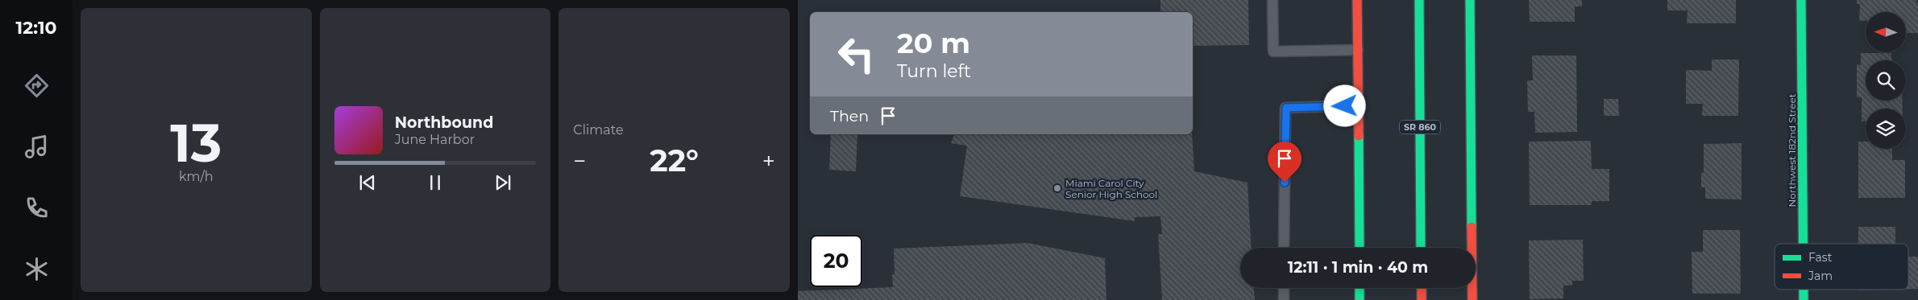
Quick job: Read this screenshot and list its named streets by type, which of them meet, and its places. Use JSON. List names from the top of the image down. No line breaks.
{"streets":{"street":["SR 860","Northwest 182nd Street"]},"places":["Miami Carol City Senior High School"],"legend":["Fast","Jam"],"north":"left","page":{"tabs":"12:10","tile":[["13","km/h"],"Climate"],"turn":["20 m","Turn left"],"then":"Then","song":["Northbound","June Harbor"],"heat":["−","22°","+"],"limit":"20","trip":"12:11 · 1 min · 40 m"}}
